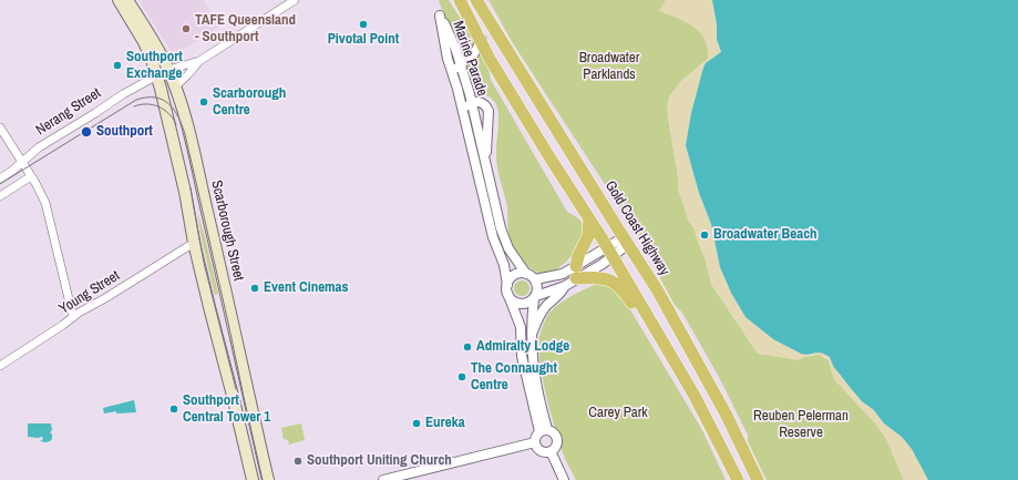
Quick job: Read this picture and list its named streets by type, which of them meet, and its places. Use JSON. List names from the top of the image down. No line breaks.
{"streets":{"highway":["Gold Coast Highway"],"main road":["Scarborough Street"],"street":["Marine Parade","Nerang Street","Young Street"]},"parks":["Broadwater Parklands","Carey Park","Reuben Pelerman Reserve"],"places":["Pivotal Point","TAFE Queensland - Southport","Southport Exchange","Scarborough Centre","Southport","Broadwater Beach","Event Cinemas","Admiralty Lodge","The Connaught Centre","Southport Central Tower 1","Eureka","Southport Uniting Church"]}
